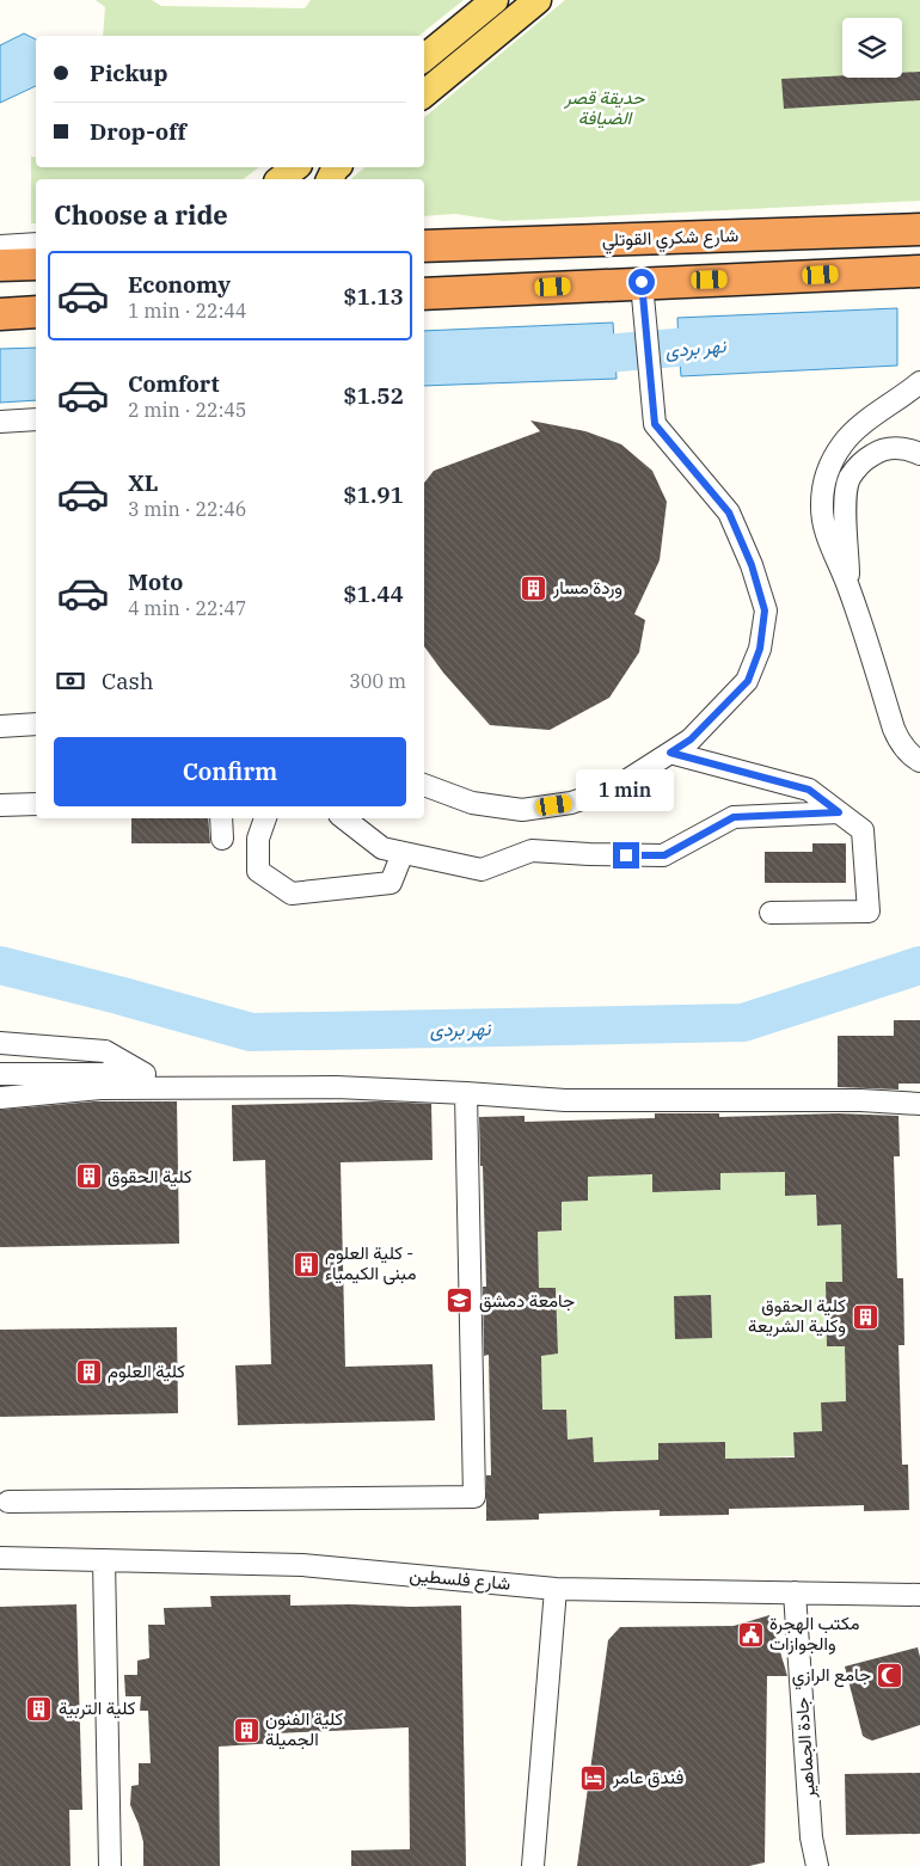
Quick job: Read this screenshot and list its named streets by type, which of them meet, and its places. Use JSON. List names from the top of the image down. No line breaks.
{"streets":{"highway":["شارع شكري القوتلي"],"street":["شارع فلسطين","جادة الجماهير"]},"crossings":[["شارع فلسطين","جادة الجماهير"]],"water":["نهر بردى"],"parks":["حديقة قصر الضيافة"],"places":{"building":["وردة مسار","كلية الحقوق","كلية العلوم - مبنى الكيمياء","كلية الحقوق وكلية الشريعة","كلية العلوم","كلية التربية","كلية الفنون الجميلة"],"school or university":["جامعة دمشق"],"public building":["مكتب الهجرة والجوازات"],"mosque":["جامع الرازي"],"hotel":["فندق عامر"]},"page":{"banner":["Pickup","Drop-off"],"heading":"Choose a ride","list":[{"name":"Economy","note":"1 min · 22:44","value":"$1.13"},{"name":"Comfort","note":"2 min · 22:45","value":"$1.52"},{"name":"XL","note":"3 min · 22:46","value":"$1.91"},{"name":"Moto","note":"4 min · 22:47","value":"$1.44"}],"pay":["Cash","300 m"],"buttons":"Confirm","bubble":"1 min"}}
